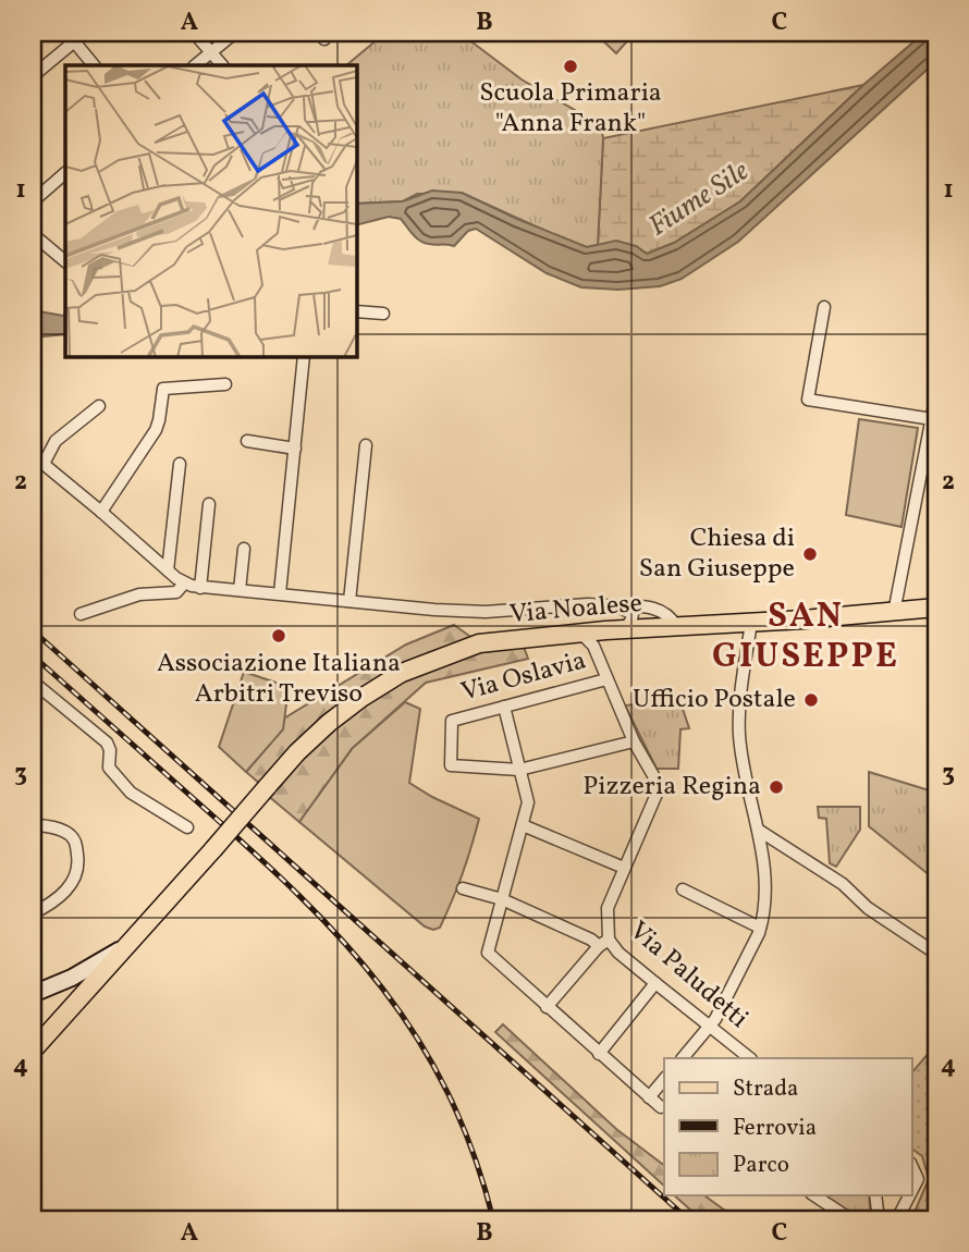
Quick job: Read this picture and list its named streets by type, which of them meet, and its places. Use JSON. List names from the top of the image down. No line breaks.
{"streets":{"main road":["Via Noalese"],"street":["Via Oslavia","Via Paludetti"]},"crossings":[["Via Noalese","Via Paludetti"],["Via Oslavia","Via Paludetti"]],"districts":["SAN GIUSEPPE"],"water":["Fiume Sile"],"places":["Scuola Primaria \"Anna Frank\"","Chiesa di San Giuseppe","Associazione Italiana Arbitri Treviso","Ufficio Postale","Pizzeria Regina"],"legend":["Strada","Ferrovia","Parco"],"grid":{"columns":["A","B","C"],"rows":["1","2","3","4"]}}
